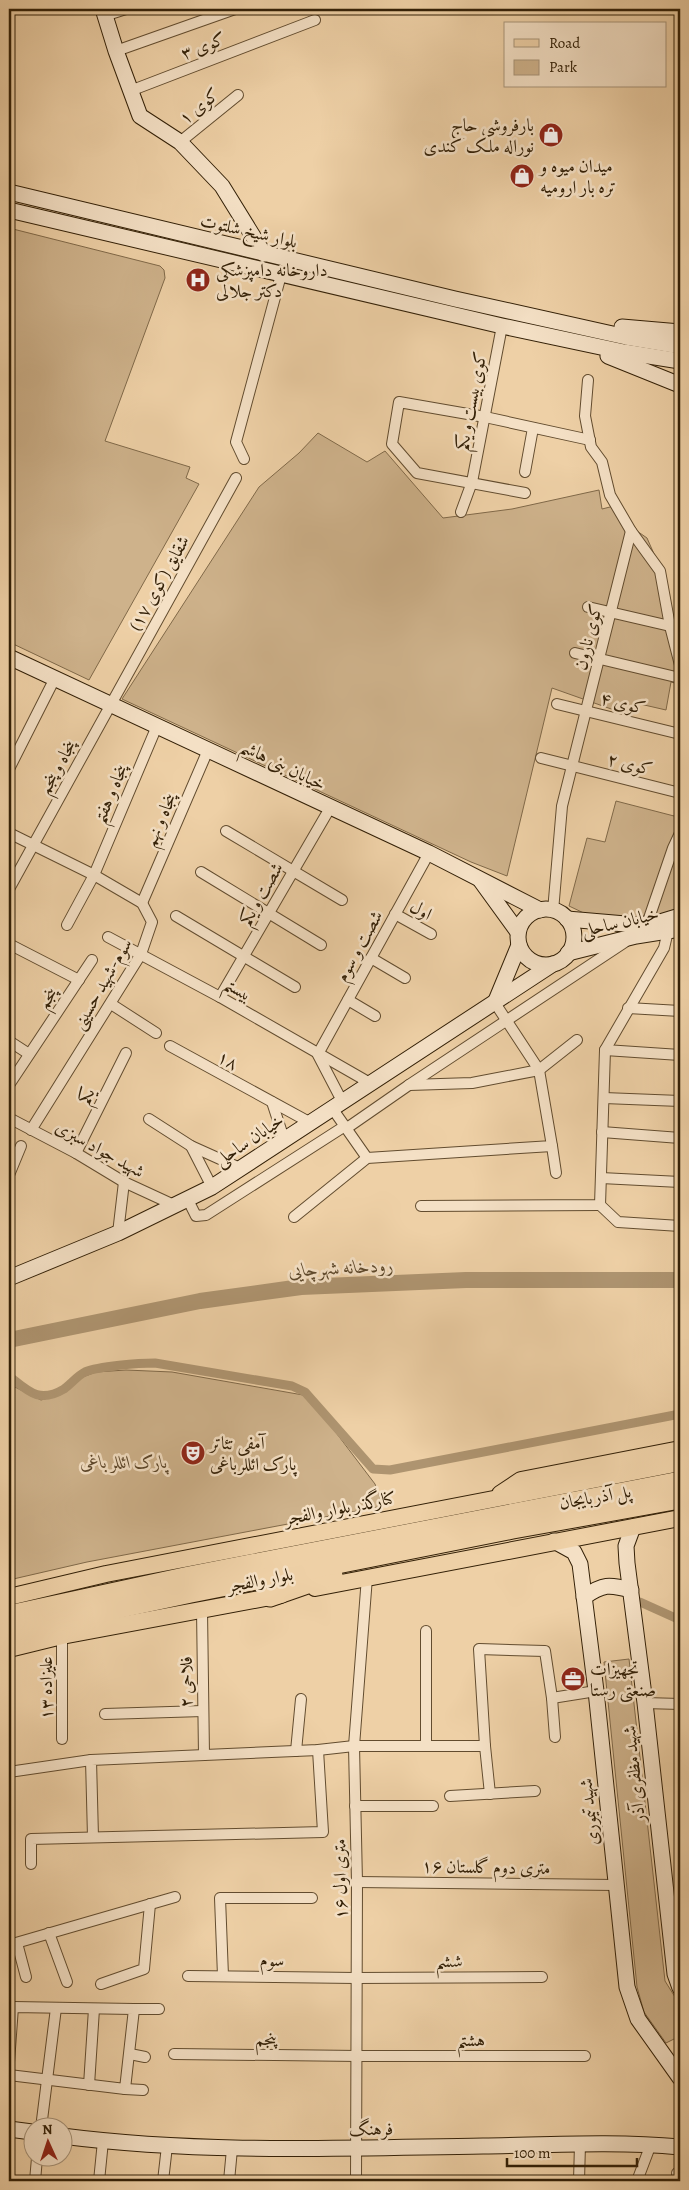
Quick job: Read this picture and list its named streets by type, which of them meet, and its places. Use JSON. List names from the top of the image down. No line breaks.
{"streets":{"highway":["پل آذربایجان","بلوار والفجر"],"main road":["بلوار شیخ شلتوت","خیابان بنی هاشم","خیابان ساحلی","کنارگذر بلوار والفجر","شهید مظفری آذر","شهید تیموری","فرهنگ"],"street":["کوی ۳","کوی ۱","کوی بیست و یکم","شقایق (کوی ۱۷)","کوی نارون","کوی ۴","کوی ۲","پنجاه و پنجم","پنجاه و هفتم","پنجاه و نهم","شصت و یکم","اول","شصت و سوم","سوم-شهید حسینی","بیستم","پنجم","۱۸","یکم","شهید جواد سبزی","فلاحی ۲","۱۳ علیزاده","۱۶ متری دوم گلستان","۱۶ متری اول","سوم","ششم","هشتم"]},"crossings":[["بلوار شیخ شلتوت","کوی بیست و یکم"],["شقایق (کوی ۱۷)","خیابان بنی هاشم"],["شقایق (کوی ۱۷)","پنجاه و پنجم"],["کوی نارون","کوی ۴"],["کوی نارون","کوی ۲"],["کوی نارون","خیابان بنی هاشم"],["کوی نارون","خیابان ساحلی"],["خیابان بنی هاشم","پنجاه و پنجم"],["خیابان بنی هاشم","پنجاه و هفتم"],["خیابان بنی هاشم","پنجاه و نهم"],["خیابان بنی هاشم","شصت و یکم"],["خیابان بنی هاشم","خیابان ساحلی"],["خیابان بنی هاشم","شصت و سوم"],["پنجاه و نهم","سوم-شهید حسینی"],["شصت و یکم","بیستم"],["اول","شصت و سوم"],["خیابان ساحلی","بیستم"],["خیابان ساحلی","۱۸"],["خیابان ساحلی","شهید جواد سبزی"],["شصت و سوم","بیستم"],["سوم-شهید حسینی","بیستم"],["سوم-شهید حسینی","شهید جواد سبزی"],["پنجم","۱۶ متری اول"],["پنجم","هشتم"],["یکم","شهید جواد سبزی"],["پل آذربایجان","بلوار والفجر"],["شهید تیموری","۱۶ متری دوم گلستان"],["۱۶ متری دوم گلستان","۱۶ متری اول"],["۱۶ متری اول","سوم"],["۱۶ متری اول","ششم"],["۱۶ متری اول","هشتم"],["۱۶ متری اول","فرهنگ"],["سوم","ششم"]],"water":["رودخانه شهرچایی"],"parks":["پارک ائللر باغی"],"places":{"shop":["بارفروشی حاج نوراله ملک کندی","میدان میوه و تره بار ارومیه"],"hospital":["داروخانه دامپزشکی دکتر جلالی"],"theatre":["آمفی تئاتر پارک ائللرباغی"],"office":["تجهیزات صنعتی رستا"]},"legend":["Road","Park"],"scale_bar":"100 m","north":"top"}
